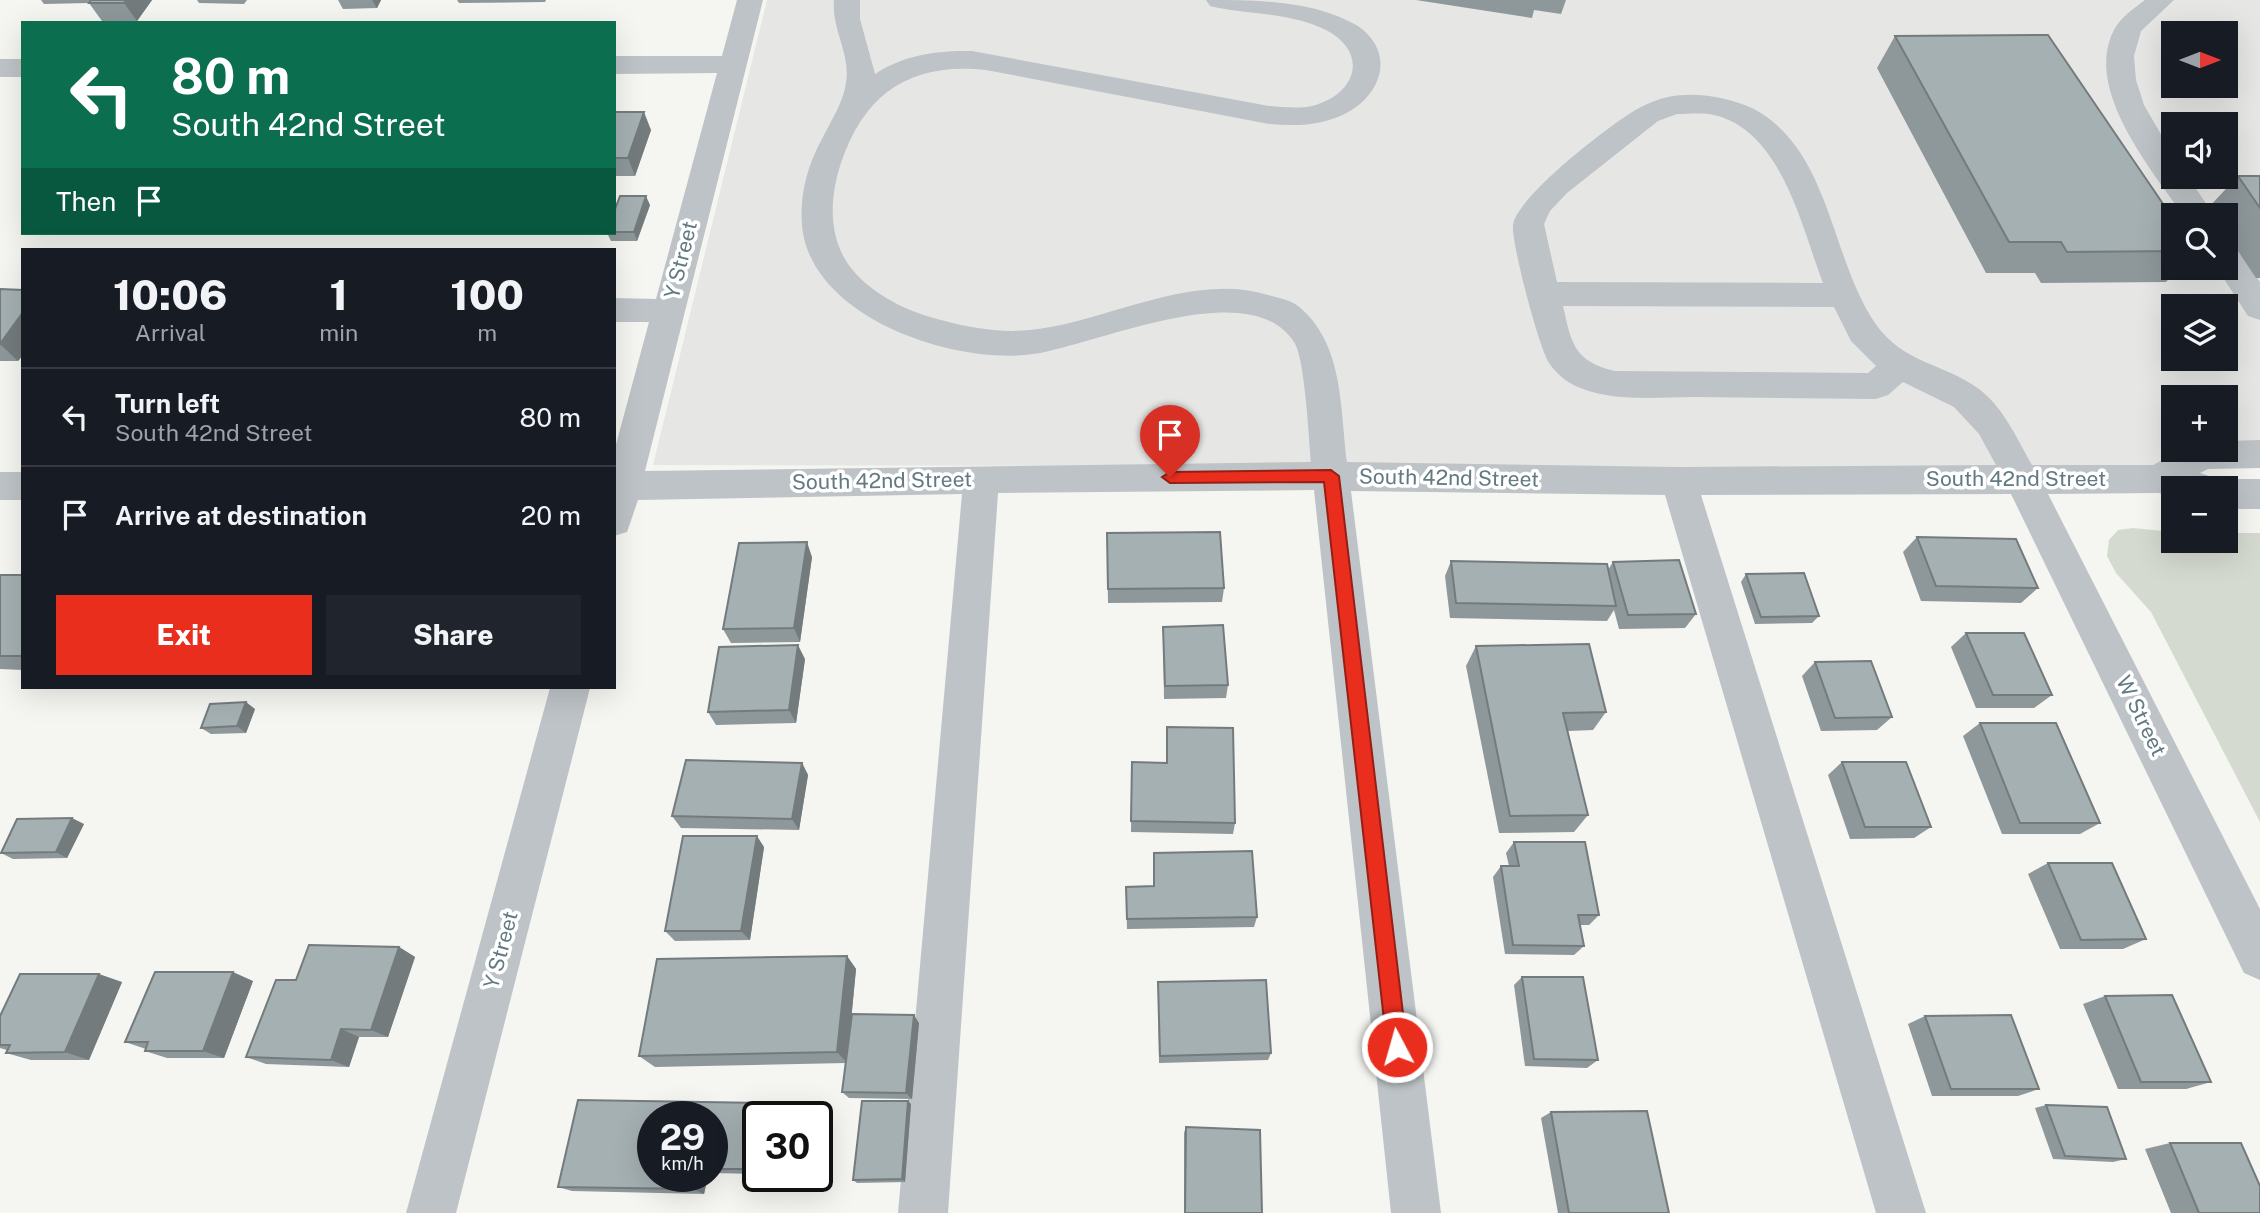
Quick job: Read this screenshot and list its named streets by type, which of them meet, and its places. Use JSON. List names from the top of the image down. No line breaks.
{"streets":{"street":["Y Street","South 42nd Street","W Street"]},"crossings":[["Y Street","South 42nd Street"],["South 42nd Street","W Street"]],"north":"right","page":{"map_buttons":["+","−"],"turn":["80 m","South 42nd Street"],"then":"Then","eta":["10:06","Arrival","1","min","100","m"],"list":[{"name":"Turn left","note":"South 42nd Street","value":"80 m"},{"name":"Arrive at destination","value":"20 m"}],"buttons":["Exit","Share"],"speed":"29 km/h","limit":"30"}}
